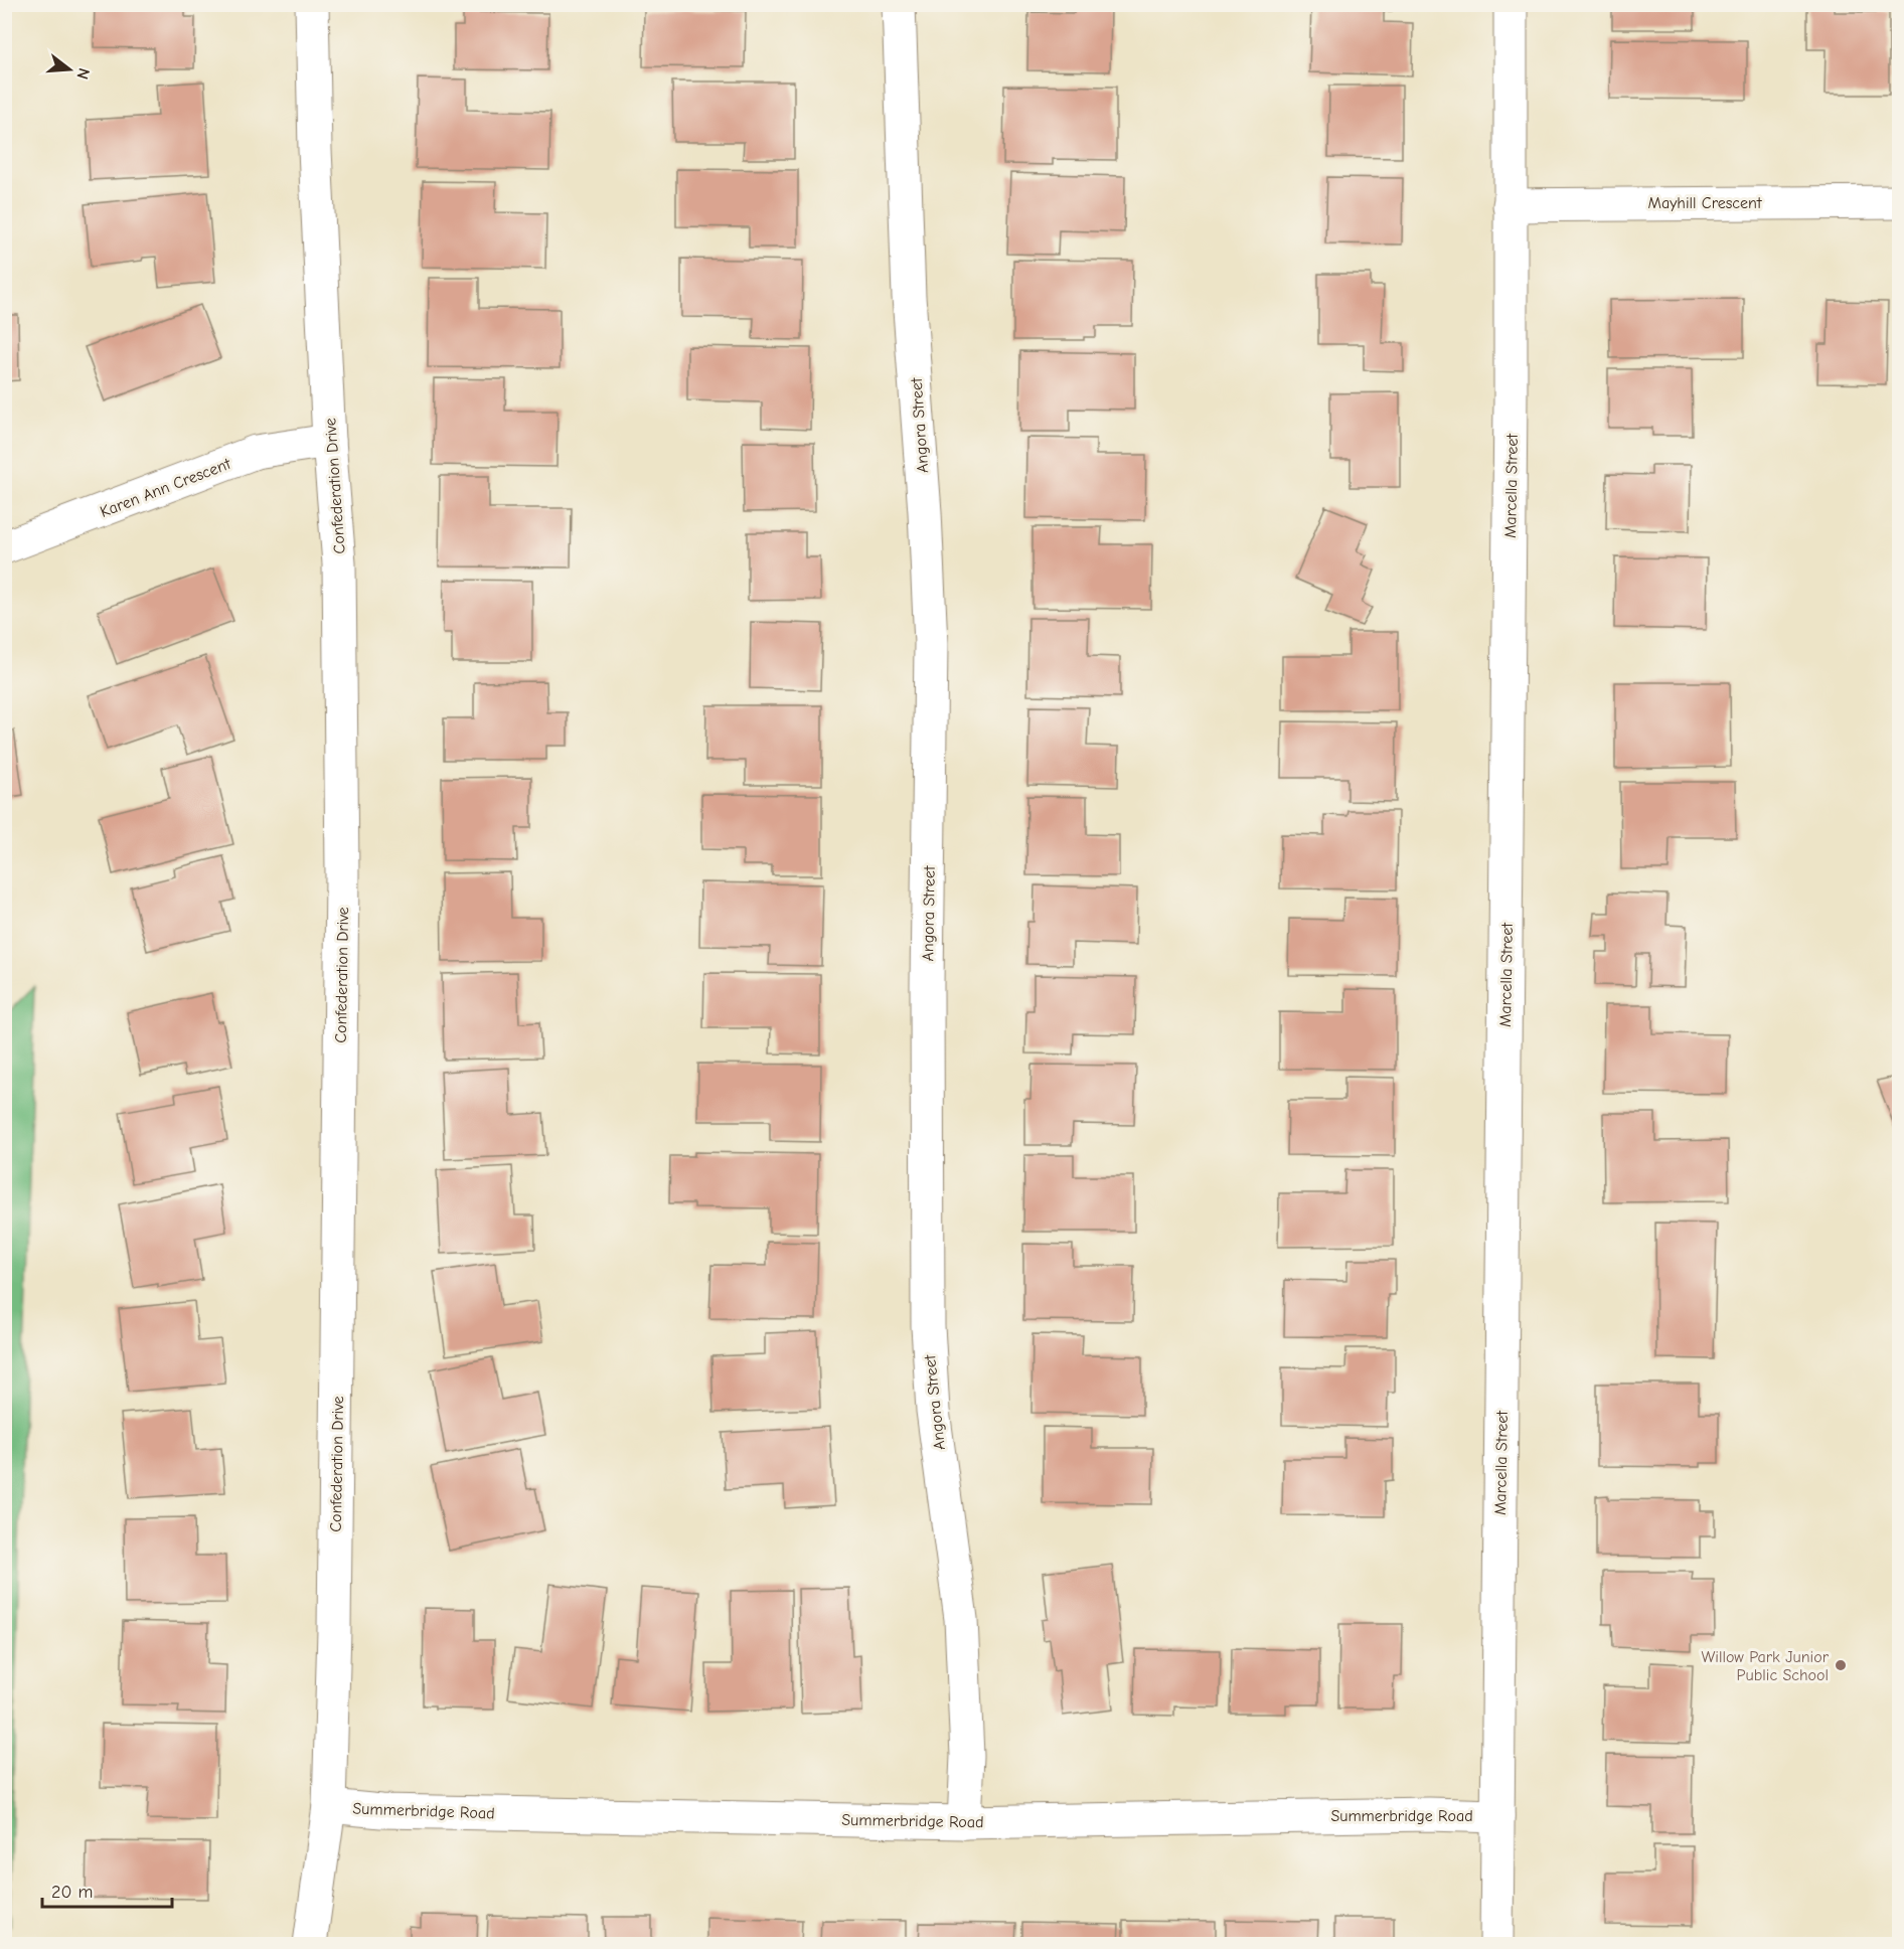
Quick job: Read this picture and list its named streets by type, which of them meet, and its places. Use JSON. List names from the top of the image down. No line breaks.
{"streets":{"street":["Mayhill Crescent","Angora Street","Confederation Drive","Marcella Street","Karen Ann Crescent","Summerbridge Road"]},"crossings":[["Mayhill Crescent","Marcella Street"],["Angora Street","Summerbridge Road"],["Confederation Drive","Karen Ann Crescent"],["Confederation Drive","Summerbridge Road"],["Marcella Street","Summerbridge Road"]],"places":["Willow Park Junior Public School"],"scale_bar":"20 m","north":"right"}
